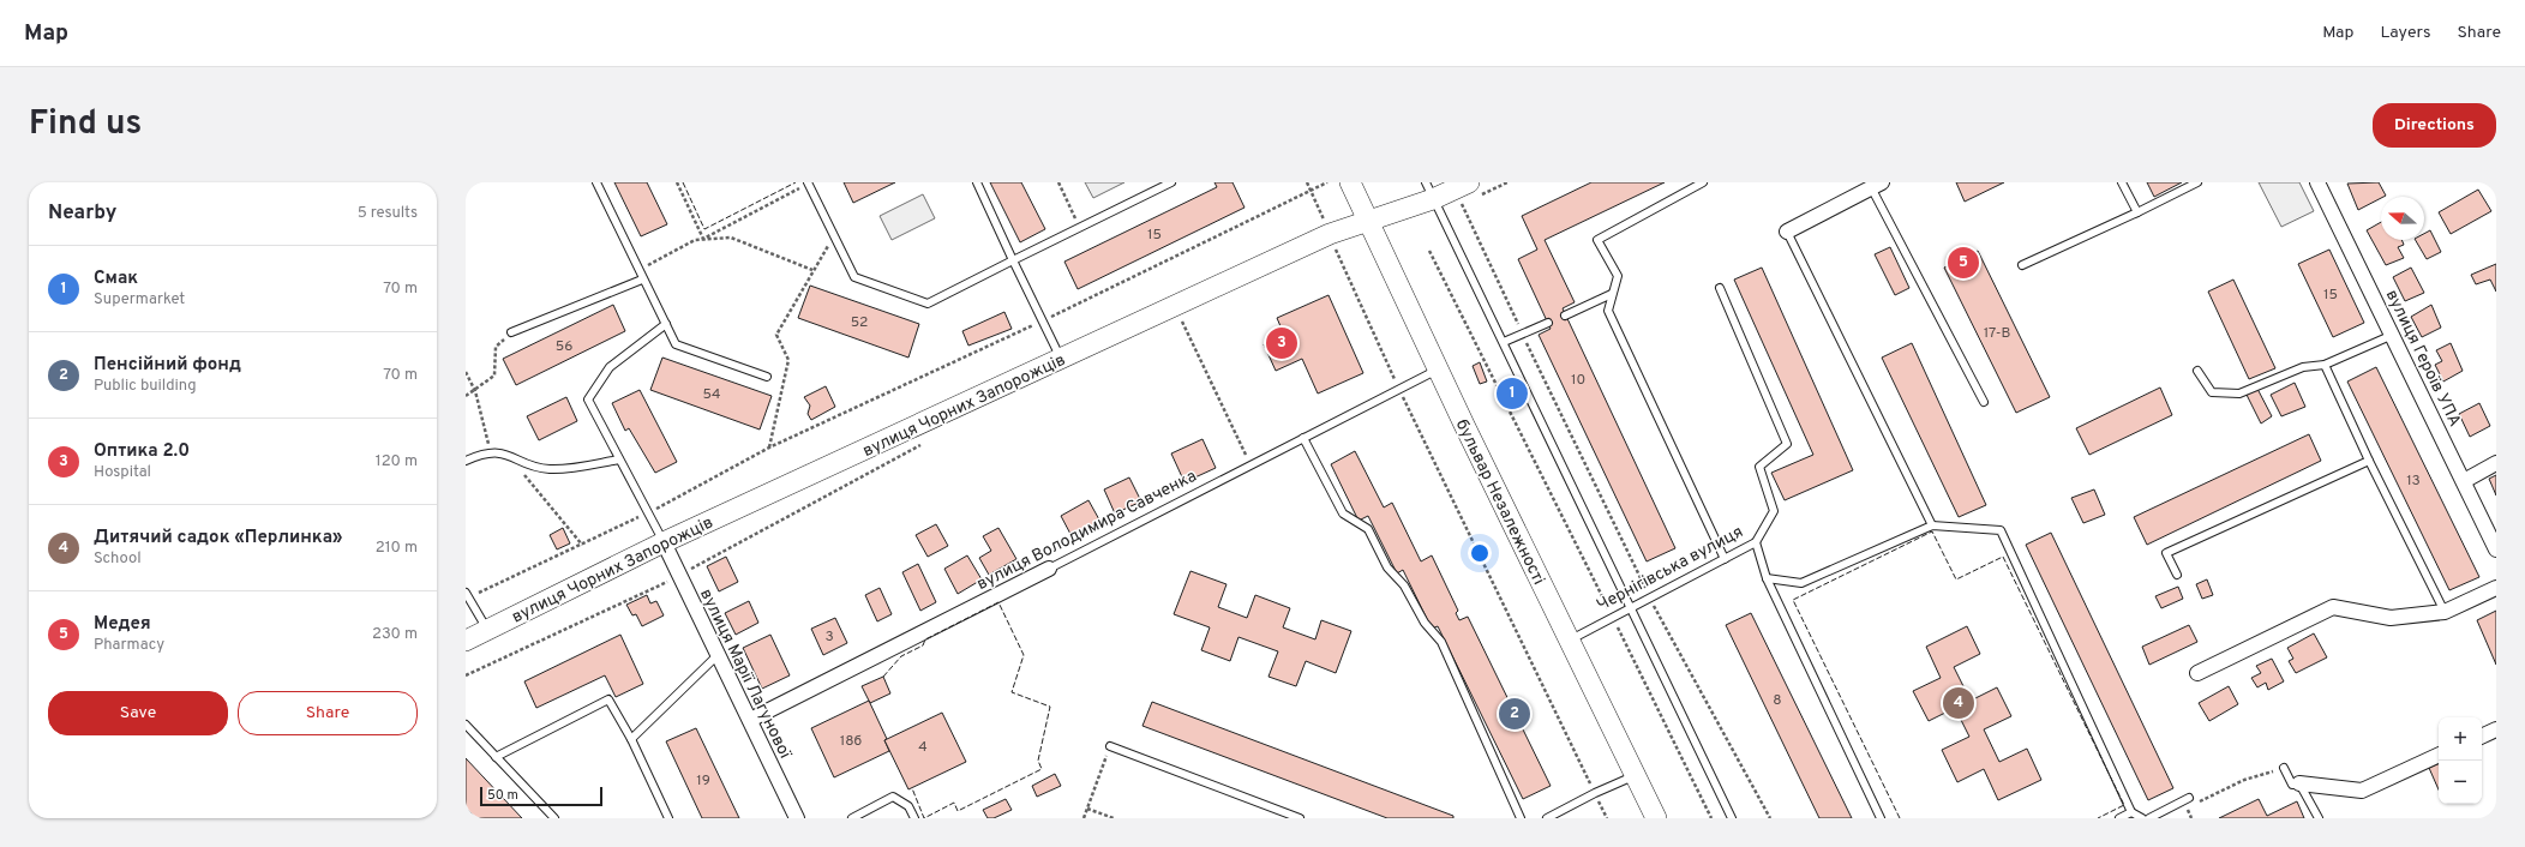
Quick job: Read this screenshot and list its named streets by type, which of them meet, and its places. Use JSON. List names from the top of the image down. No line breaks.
{"streets":{"street":["вулиця Героїв УПА","вулиця Чорних Запорожців","бульвар Незалежності","вулиця Володимира Савченка","вулиця Марії Лагунової"],"lane":["Чернігівська вулиця"]},"crossings":[["вулиця Чорних Запорожців","бульвар Незалежності"],["вулиця Чорних Запорожців","вулиця Марії Лагунової"],["бульвар Незалежності","вулиця Володимира Савченка"],["бульвар Незалежності","Чернігівська вулиця"],["вулиця Володимира Савченка","вулиця Марії Лагунової"]],"house_numbers":["15","15","52","17-В","56","10","54","13","3","8","18б","4","19"],"scale_bar":"50 m","north":"left","page":{"header":"Map","nav":["Map","Layers","Share"],"title":"Find us","buttons":["Directions",["Save","Share"]],"heading":["Nearby","5 results"],"list":[{"mark":"1","name":"Смак","note":"Supermarket","value":"70 m"},{"mark":"2","name":"Пенсійний фонд","note":"Public building","value":"70 m"},{"mark":"3","name":"Оптика 2.0","note":"Hospital","value":"120 m"},{"mark":"4","name":"Дитячий садок «Перлинка»","note":"School","value":"210 m"},{"mark":"5","name":"Медея","note":"Pharmacy","value":"230 m"}],"pins":["5","3","1","4","2"],"map_buttons":["+","−"],"scale":"50 m"}}
